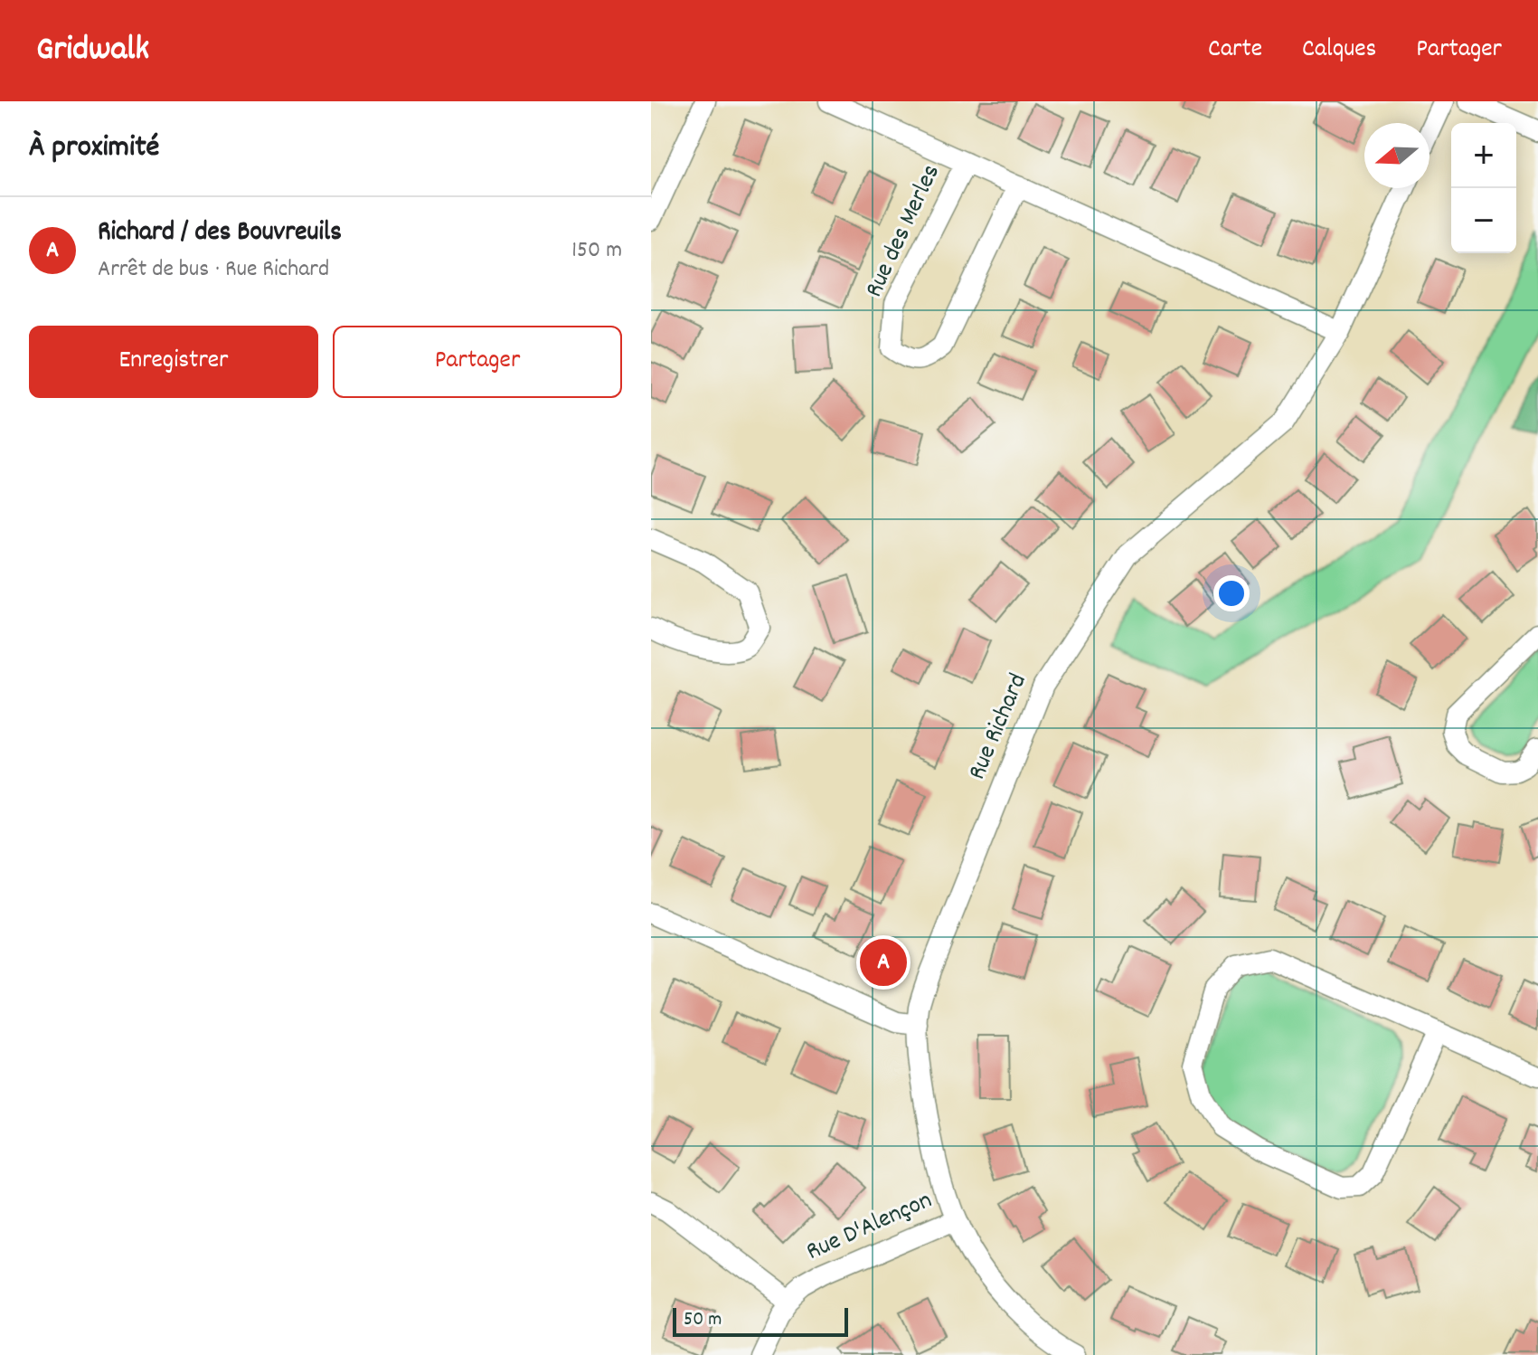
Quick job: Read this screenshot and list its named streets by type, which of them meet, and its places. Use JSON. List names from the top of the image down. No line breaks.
{"streets":{"street":["Rue des Merles","Rue Richard","Rue D'Alençon"]},"crossings":[["Rue des Merles","Rue Richard"],["Rue Richard","Rue D'Alençon"]],"scale_bar":"50 m","north":"left","page":{"header":"Gridwalk","nav":["Carte","Calques","Partager"],"heading":"À proximité","map_buttons":["+","−"],"list":[{"mark":"A","name":"Richard / des Bouvreuils","note":"Arrêt de bus · Rue Richard","value":"150 m"}],"buttons":["Enregistrer","Partager"],"pins":"A","scale":"50 m"}}
